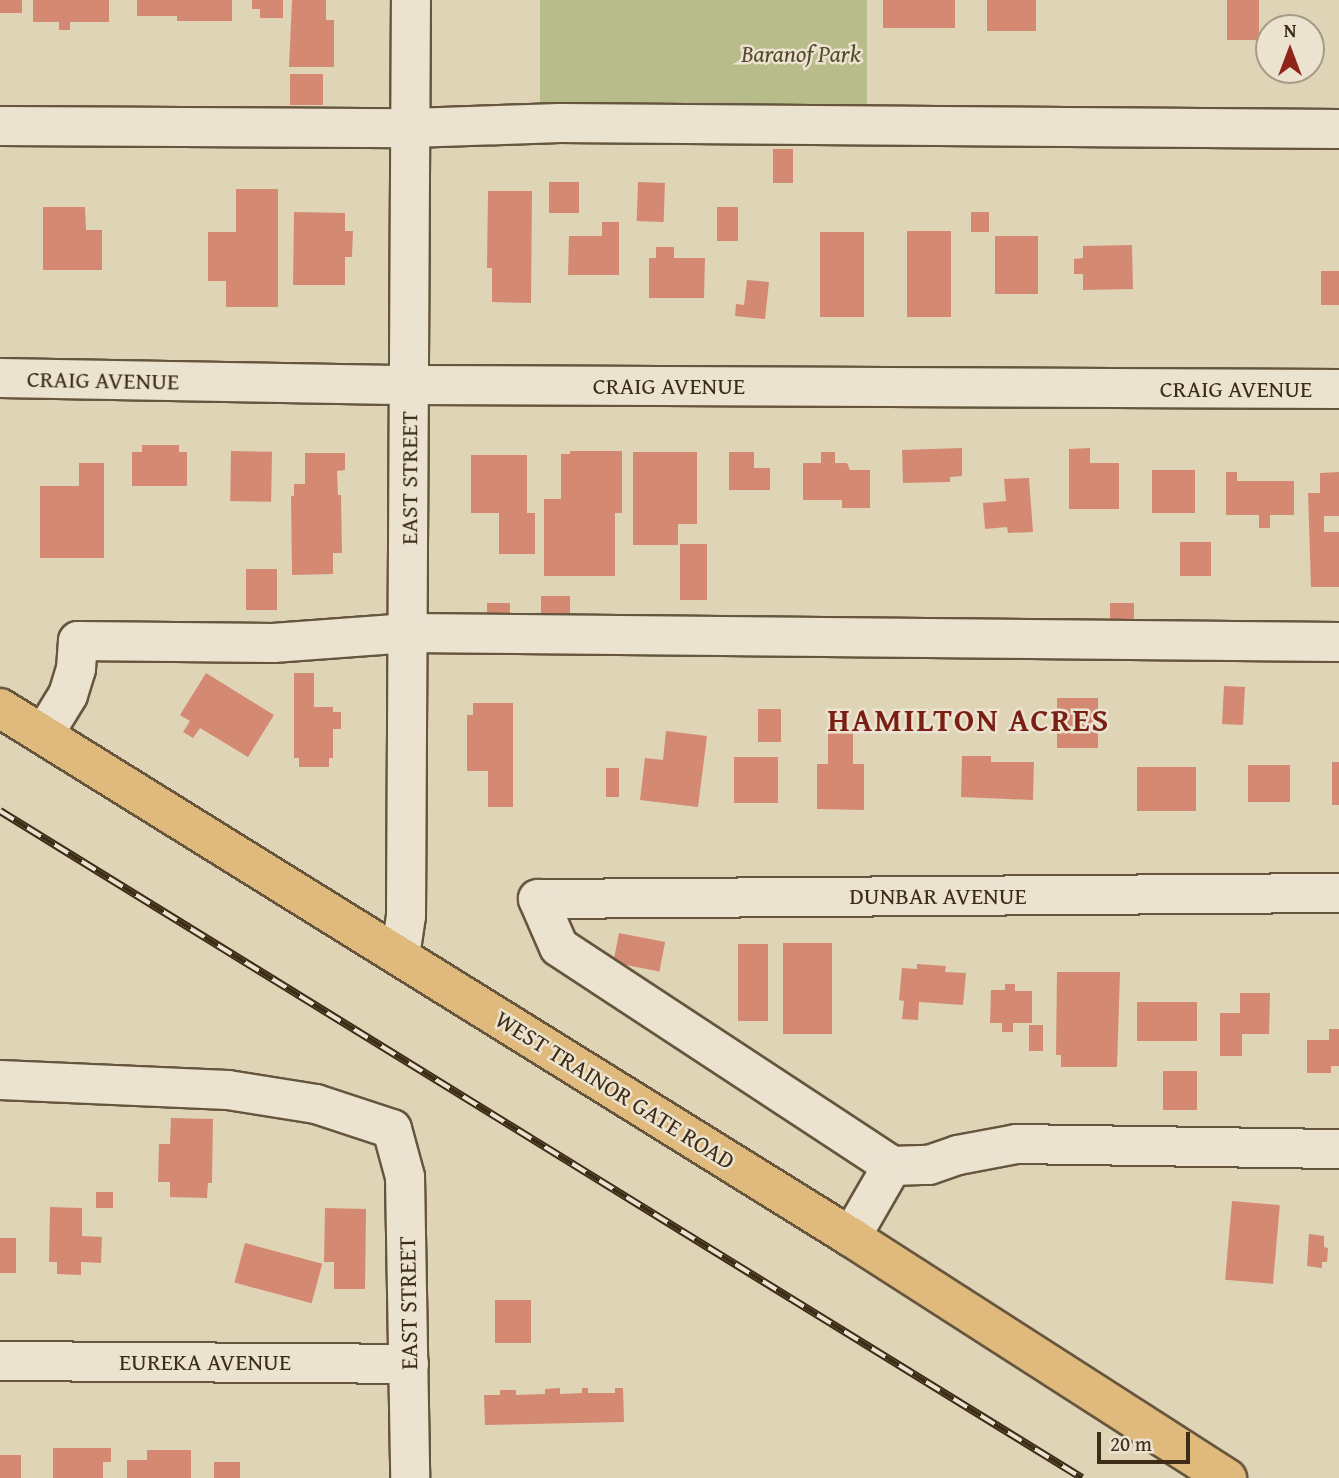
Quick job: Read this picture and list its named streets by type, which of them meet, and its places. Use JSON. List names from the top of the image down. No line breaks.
{"streets":{"main road":["WEST TRAINOR GATE ROAD"],"street":["CRAIG AVENUE","EAST STREET","DUNBAR AVENUE","EUREKA AVENUE"]},"crossings":[["CRAIG AVENUE","EAST STREET"],["EAST STREET","WEST TRAINOR GATE ROAD"],["EAST STREET","EUREKA AVENUE"]],"districts":["HAMILTON ACRES"],"parks":["Baranof Park"],"scale_bar":"20 m","north":"top"}
